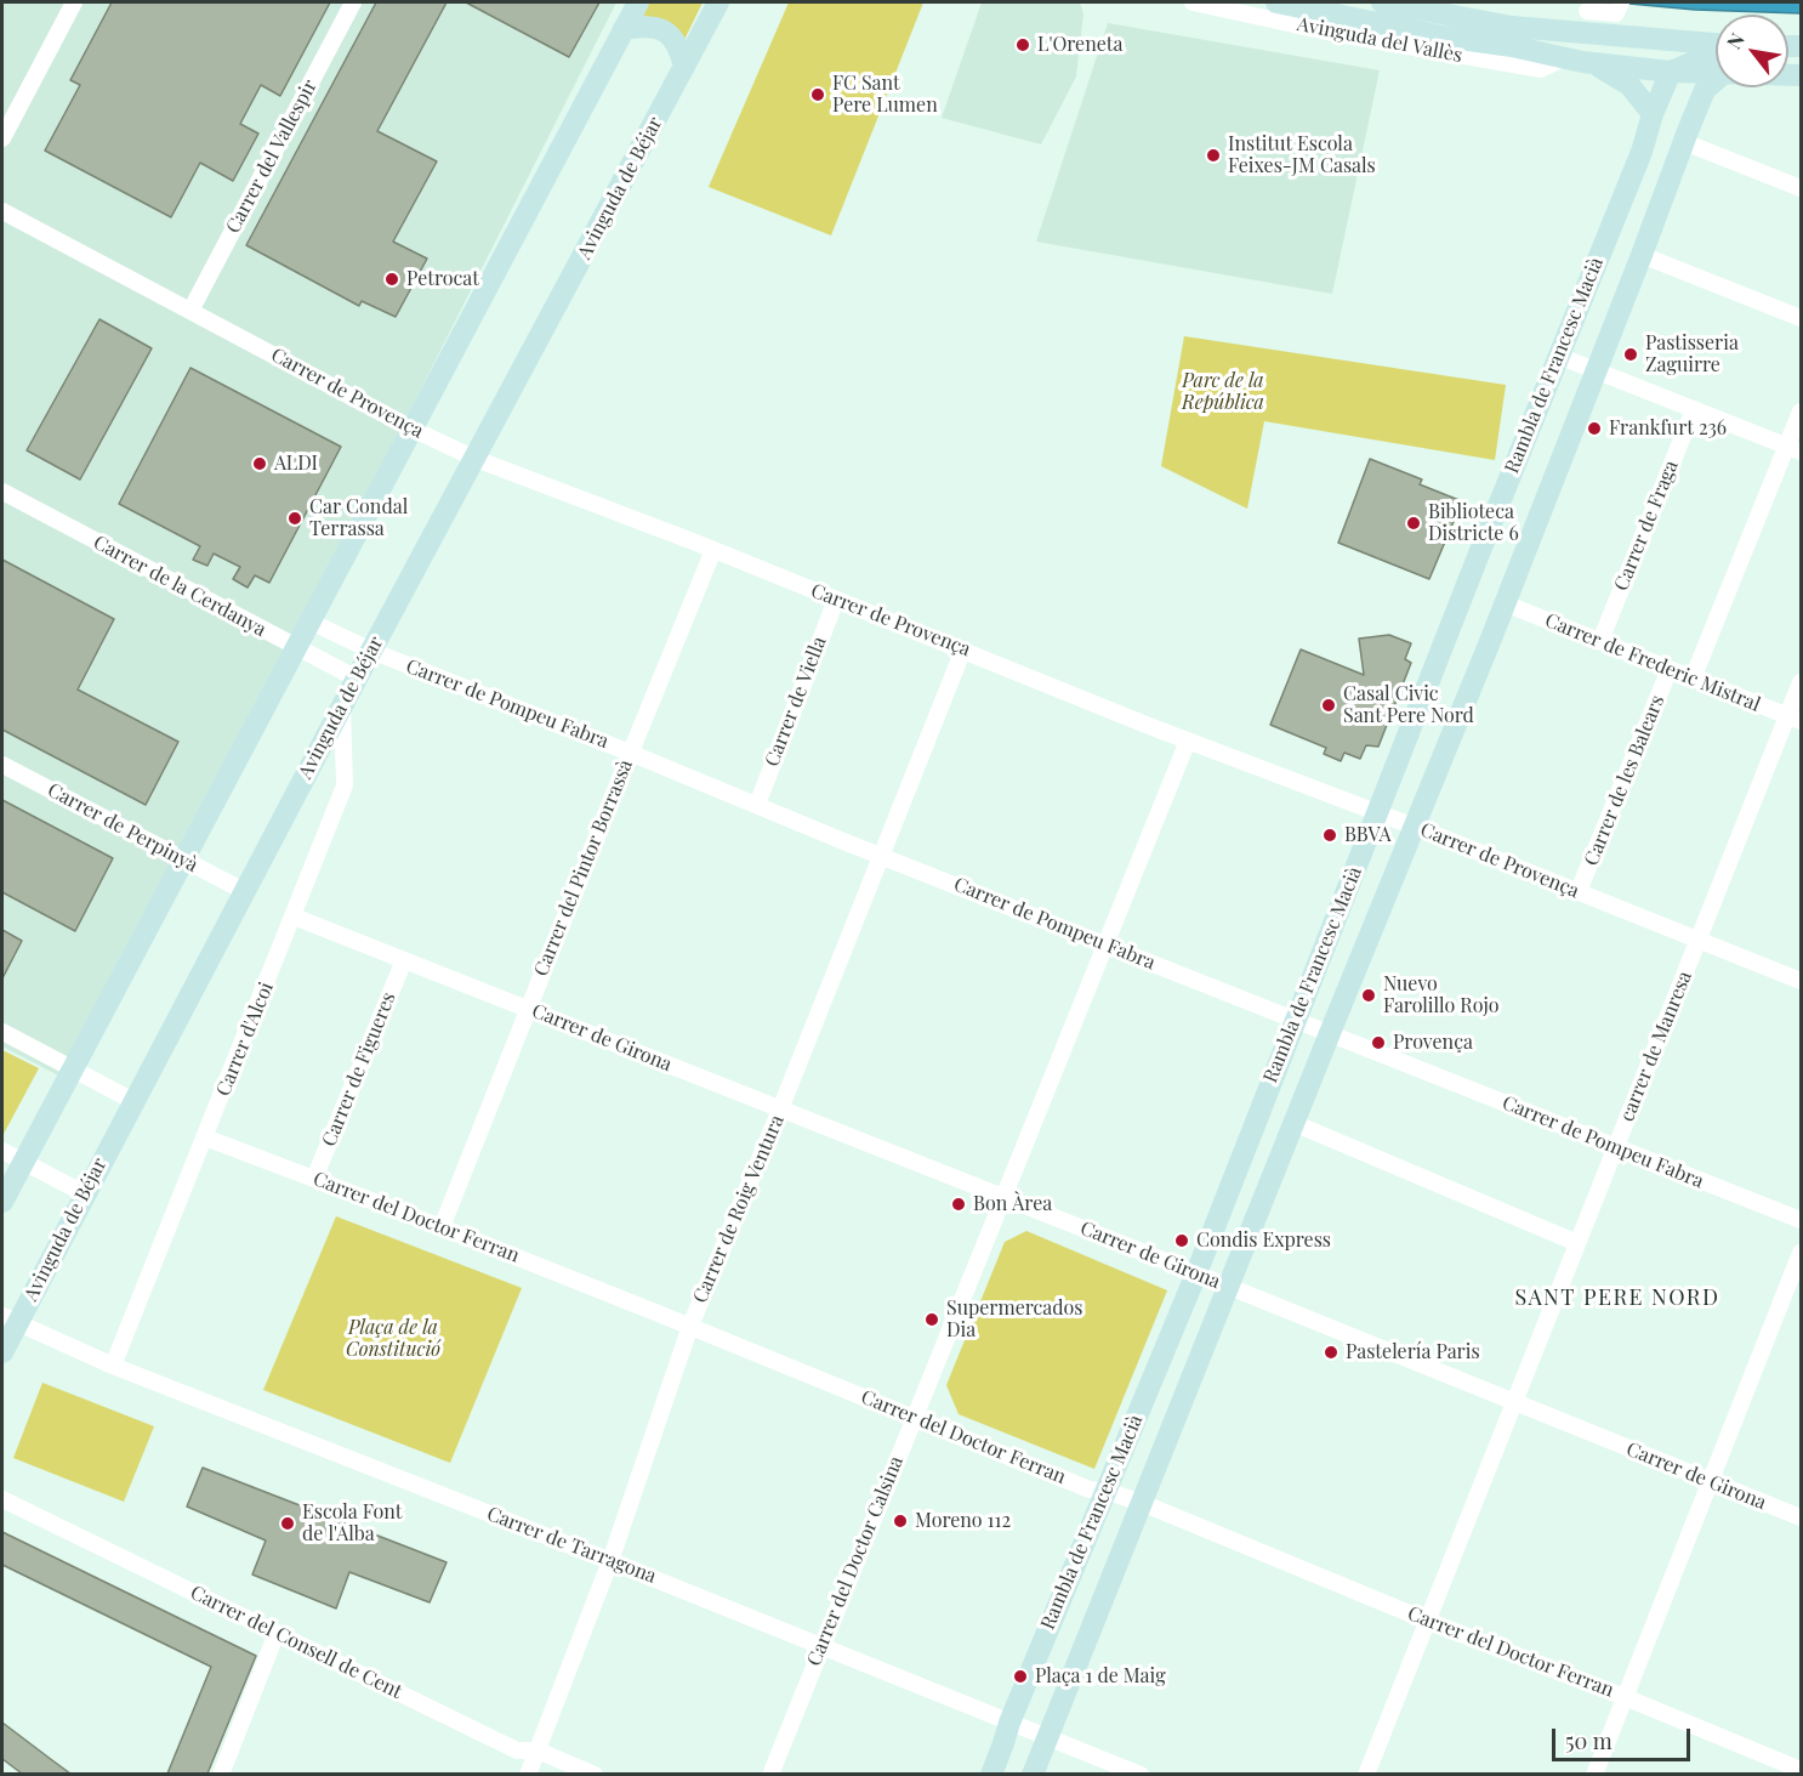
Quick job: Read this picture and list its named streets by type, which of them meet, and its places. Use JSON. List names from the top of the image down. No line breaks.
{"streets":{"main road":["Avinguda del Vallès","Avinguda de Béjar","Rambla de Francesc Macià"],"street":["Carrer del Vallespir","Carrer de Provença","Carrer de Fraga","Carrer de la Cerdanya","Carrer de Frederic Mistral","Carrer de Viella","Carrer de Pompeu Fabra","Carrer de les Balears","Carrer de Perpinyà","Carrer del Pintor Borrassà","Carrer de Girona","Carrer d'Alcoi","carrer de Manresa","Carrer de Figueres","Carrer de Roig Ventura","Carrer del Doctor Ferran","Carrer de Tarragona","Carrer del Doctor Calsina","Carrer del Consell de Cent"]},"crossings":[["Avinguda del Vallès","Rambla de Francesc Macià"],["Carrer del Vallespir","Carrer de Provença"],["Avinguda de Béjar","Carrer de Provença"],["Avinguda de Béjar","Carrer de la Cerdanya"],["Avinguda de Béjar","Carrer de Pompeu Fabra"],["Avinguda de Béjar","Carrer de Perpinyà"],["Avinguda de Béjar","Carrer d'Alcoi"],["Avinguda de Béjar","Carrer de Tarragona"],["Rambla de Francesc Macià","Carrer de Provença"],["Rambla de Francesc Macià","Carrer de Frederic Mistral"],["Rambla de Francesc Macià","Carrer de Pompeu Fabra"],["Rambla de Francesc Macià","Carrer de Girona"],["Rambla de Francesc Macià","Carrer del Doctor Ferran"],["Rambla de Francesc Macià","Carrer de Tarragona"],["Carrer de Provença","Carrer de Viella"],["Carrer de Provença","Carrer de les Balears"],["Carrer de Provença","Carrer del Pintor Borrassà"],["Carrer de Provença","carrer de Manresa"],["Carrer de Provença","Carrer de Roig Ventura"],["Carrer de Provença","Carrer del Doctor Calsina"],["Carrer de Fraga","Carrer de Frederic Mistral"],["Carrer de Frederic Mistral","Carrer de les Balears"],["Carrer de Frederic Mistral","carrer de Manresa"],["Carrer de Viella","Carrer de Pompeu Fabra"],["Carrer de Pompeu Fabra","Carrer del Pintor Borrassà"],["Carrer de Pompeu Fabra","carrer de Manresa"],["Carrer de Pompeu Fabra","Carrer de Roig Ventura"],["Carrer de Pompeu Fabra","Carrer del Doctor Calsina"],["Carrer del Pintor Borrassà","Carrer de Girona"],["Carrer del Pintor Borrassà","Carrer del Doctor Ferran"],["Carrer de Girona","Carrer d'Alcoi"],["Carrer de Girona","carrer de Manresa"],["Carrer de Girona","Carrer de Figueres"],["Carrer de Girona","Carrer de Roig Ventura"],["Carrer de Girona","Carrer del Doctor Calsina"],["Carrer d'Alcoi","Carrer del Doctor Ferran"],["Carrer d'Alcoi","Carrer de Tarragona"],["carrer de Manresa","Carrer del Doctor Ferran"],["Carrer de Figueres","Carrer del Doctor Ferran"],["Carrer de Roig Ventura","Carrer del Doctor Ferran"],["Carrer de Roig Ventura","Carrer de Tarragona"],["Carrer de Roig Ventura","Carrer del Consell de Cent"],["Carrer del Doctor Ferran","Carrer del Doctor Calsina"],["Carrer de Tarragona","Carrer del Doctor Calsina"]],"districts":["SANT PERE NORD"],"parks":["Parc de la República","Plaça de la Constitució"],"places":["L'Oreneta","FC Sant Pere Lumen","Institut Escola Feixes-JM Casals","Petrocat","Pastisseria Zaguirre","Frankfurt 236","ALDI","Car Condal Terrassa","Biblioteca Districte 6","Casal Civic Sant Pere Nord","BBVA","Nuevo Farolillo Rojo","Provença","Bon Àrea","Condis Express","Supermercados Dia","Pastelería Paris","Moreno 112","Escola Font de l'Alba","Plaça 1 de Maig"],"scale_bar":"50 m","north":"top left"}
